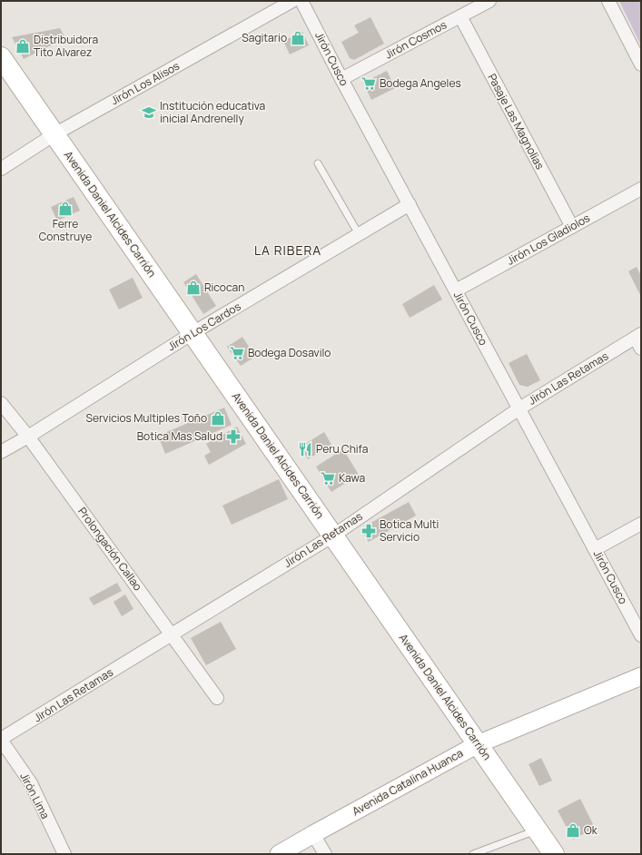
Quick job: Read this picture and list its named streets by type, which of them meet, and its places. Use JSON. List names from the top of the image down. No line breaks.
{"streets":{"main road":["Avenida Daniel Alcides Carrión"],"street":["Jirón Cosmos","Jirón Cusco","Jirón Los Alisos","Pasaje Las Magnolias","Jirón Los Gladiolos","Jirón Los Cardos","Jirón Las Retamas","Prolongación Callao","Avenida Catalina Huanca","Jirón Lima"]},"crossings":[["Jirón Cosmos","Jirón Cusco"],["Jirón Cosmos","Pasaje Las Magnolias"],["Jirón Cusco","Jirón Los Gladiolos"],["Jirón Cusco","Jirón Los Cardos"],["Jirón Cusco","Jirón Las Retamas"],["Jirón Los Alisos","Avenida Daniel Alcides Carrión"],["Pasaje Las Magnolias","Jirón Los Gladiolos"],["Avenida Daniel Alcides Carrión","Jirón Los Cardos"],["Avenida Daniel Alcides Carrión","Jirón Las Retamas"],["Avenida Daniel Alcides Carrión","Avenida Catalina Huanca"],["Jirón Los Cardos","Prolongación Callao"],["Jirón Las Retamas","Prolongación Callao"],["Jirón Las Retamas","Jirón Lima"]],"districts":["LA RIBERA"],"places":{"shop":["Sagitario","Distribuidora Tito Alvarez","Ferre Construye","Ricocan","Servicios Multiples Toño","Ok"],"supermarket":["Bodega Angeles","Bodega Dosavilo","Kawa"],"school or university":["Institución educativa inicial Andrenelly"],"pharmacy":["Botica Mas Salud","Botica Multi Servicio"],"restaurant":["Peru Chifa"]}}
